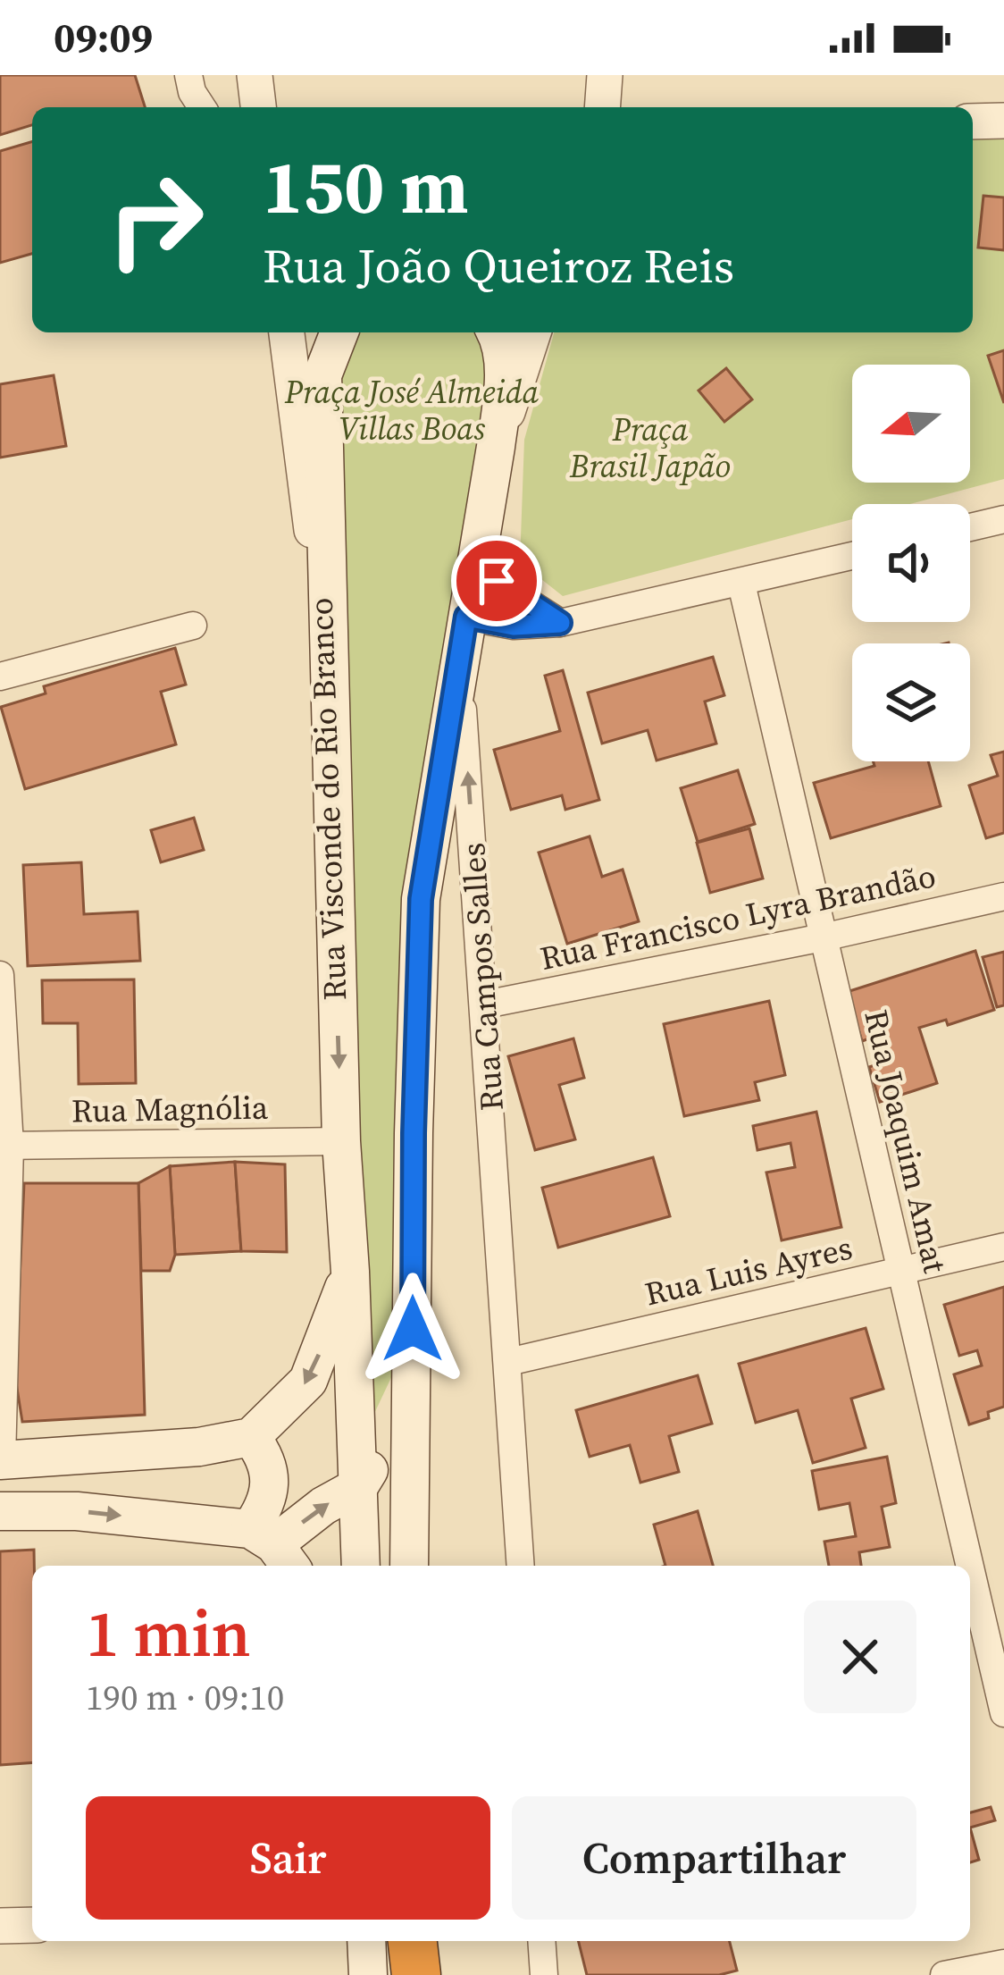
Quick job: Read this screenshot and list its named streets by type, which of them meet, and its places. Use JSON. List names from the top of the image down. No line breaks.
{"streets":{"main road":["Rua Visconde do Rio Branco","Rua Campos Salles"],"street":["Rua Francisco Lyra Brandão","Rua Magnólia","Rua Joaquim Amat","Rua Luis Ayres"]},"crossings":[["Rua Visconde do Rio Branco","Rua Magnólia"],["Rua Francisco Lyra Brandão","Rua Campos Salles"],["Rua Francisco Lyra Brandão","Rua Joaquim Amat"],["Rua Campos Salles","Rua Luis Ayres"],["Rua Joaquim Amat","Rua Luis Ayres"]],"parks":["Praça José Almeida Villas Boas","Praça Brasil Japão"],"north":"left","page":{"status":"09:09","turn":["150 m","Rua João Queiroz Reis"],"heading":["1 min","190 m · 09:10"],"buttons":["Sair","Compartilhar"]}}
